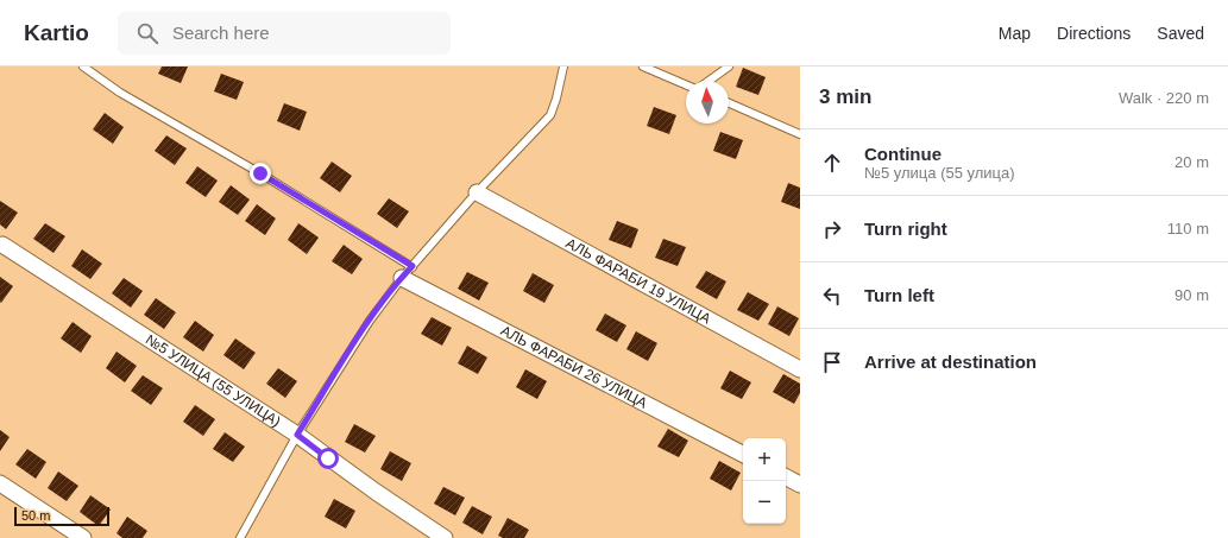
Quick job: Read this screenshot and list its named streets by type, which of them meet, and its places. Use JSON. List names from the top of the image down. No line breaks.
{"streets":{"street":["АЛЬ ФАРАБИ 19 УЛИЦА","АЛЬ ФАРАБИ 26 УЛИЦА","№5 УЛИЦА (55 УЛИЦА)"]},"scale_bar":"50 m","north":"top","page":{"header":"Kartio","search":"Search here","nav":["Map","Directions","Saved"],"heading":["3 min","Walk · 220 m"],"list":[["Continue","№5 улица (55 улица)","20 m"],["Turn right","110 m"],["Turn left","90 m"],"Arrive at destination"],"map_buttons":["+","−"],"scale":"50 m"}}
